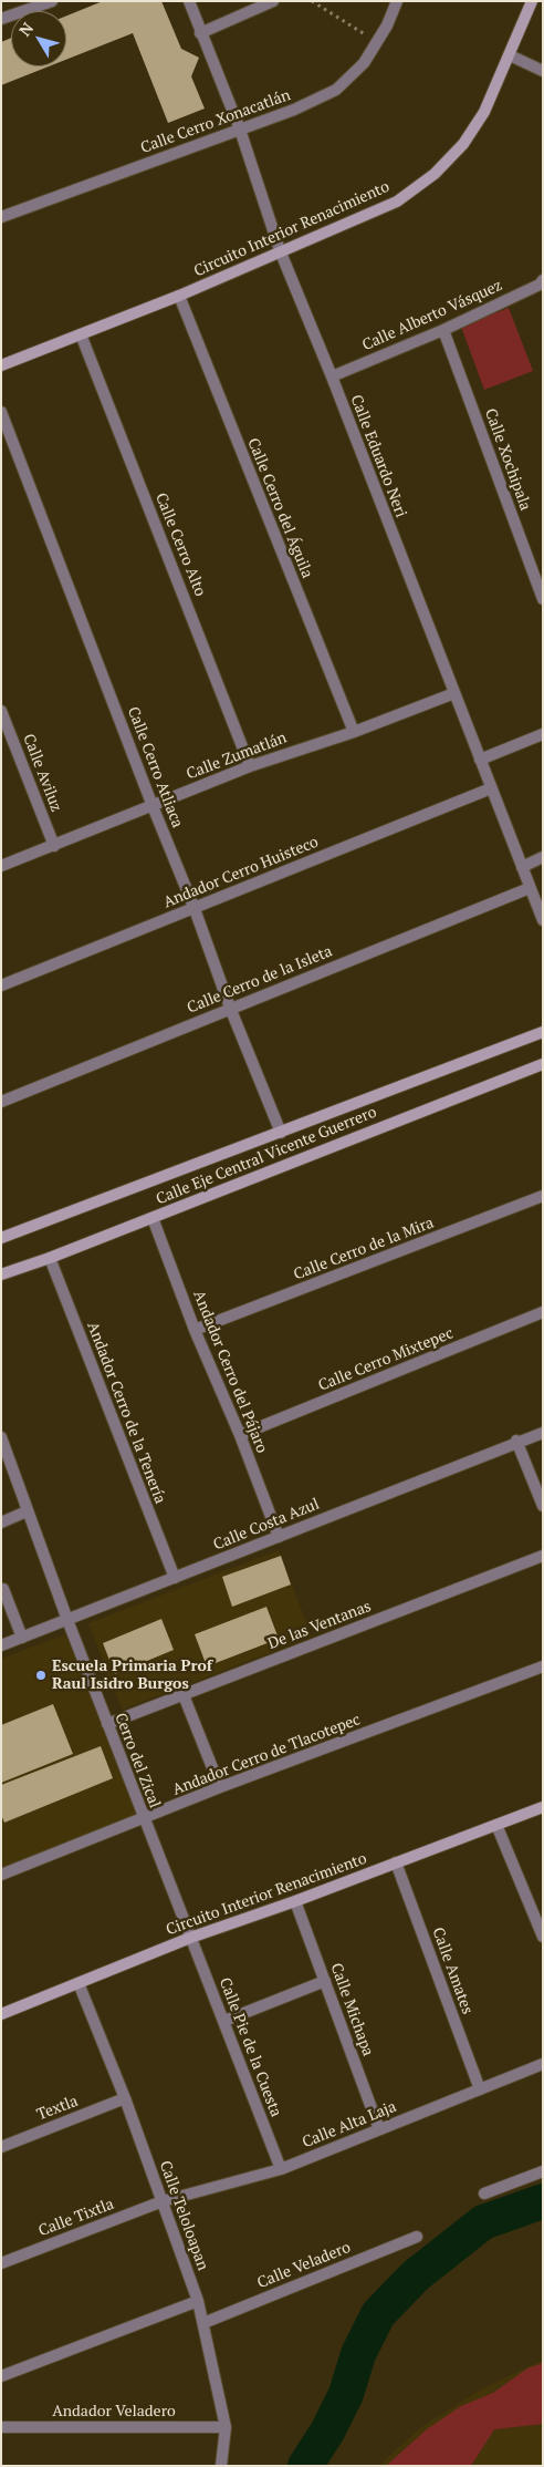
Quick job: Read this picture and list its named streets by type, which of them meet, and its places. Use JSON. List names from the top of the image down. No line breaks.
{"streets":{"main road":["Circuito Interior Renacimiento","Calle Eje Central Vicente Guerrero"],"street":["Calle Cerro Xonacatlán","Calle Alberto Vásquez","Calle Eduardo Neri","Calle Xochipala","Calle Cerro del Águila","Calle Cerro Alto","Calle Zumatlán","Calle Cerro Atliaca","Calle Aviluz","Andador Cerro Huisteco","Calle Cerro de la Isleta","Calle Cerro de la Mira","Calle Cerro Mixtepec","Andador Cerro del Pájaro","Andador Cerro de la Tenería","Calle Costa Azul","De las Ventanas","Andador Cerro de Tlacotepec","Cerro del Zical","Calle Amates","Calle Michapa","Calle Pie de la Cuesta","Textla","Calle Alta Laja","Calle Teloloapan","Calle Tixtla","Calle Veladero","Andador Veladero"]},"crossings":[["Calle Cerro Xonacatlán","Calle Eduardo Neri"],["Circuito Interior Renacimiento","Calle Eduardo Neri"],["Circuito Interior Renacimiento","Calle Cerro del Águila"],["Circuito Interior Renacimiento","Calle Cerro Alto"],["Circuito Interior Renacimiento","Cerro del Zical"],["Circuito Interior Renacimiento","Calle Amates"],["Circuito Interior Renacimiento","Calle Michapa"],["Circuito Interior Renacimiento","Calle Pie de la Cuesta"],["Circuito Interior Renacimiento","Calle Teloloapan"],["Calle Alberto Vásquez","Calle Eduardo Neri"],["Calle Alberto Vásquez","Calle Xochipala"],["Calle Eduardo Neri","Calle Zumatlán"],["Calle Eduardo Neri","Andador Cerro Huisteco"],["Calle Eduardo Neri","Calle Cerro de la Isleta"],["Calle Cerro del Águila","Calle Zumatlán"],["Calle Cerro Alto","Calle Zumatlán"],["Calle Zumatlán","Calle Cerro Atliaca"],["Calle Zumatlán","Calle Aviluz"],["Calle Cerro Atliaca","Andador Cerro Huisteco"],["Calle Cerro Atliaca","Calle Cerro de la Isleta"],["Calle Cerro Atliaca","Calle Eje Central Vicente Guerrero"],["Calle Eje Central Vicente Guerrero","Andador Cerro del Pájaro"],["Calle Eje Central Vicente Guerrero","Andador Cerro de la Tenería"],["Calle Cerro de la Mira","Andador Cerro del Pájaro"],["Calle Cerro Mixtepec","Andador Cerro del Pájaro"],["Andador Cerro del Pájaro","Calle Costa Azul"],["Andador Cerro de la Tenería","Calle Costa Azul"],["Calle Costa Azul","Cerro del Zical"],["De las Ventanas","Cerro del Zical"],["Andador Cerro de Tlacotepec","Cerro del Zical"],["Cerro del Zical","Calle Pie de la Cuesta"],["Calle Amates","Calle Alta Laja"],["Calle Michapa","Calle Alta Laja"],["Calle Pie de la Cuesta","Calle Alta Laja"],["Textla","Calle Teloloapan"],["Calle Alta Laja","Calle Teloloapan"],["Calle Alta Laja","Calle Tixtla"],["Calle Teloloapan","Calle Tixtla"],["Calle Teloloapan","Calle Veladero"],["Calle Teloloapan","Andador Veladero"]],"places":["Escuela Primaria Prof Raul Isidro Burgos"],"north":"top left"}
